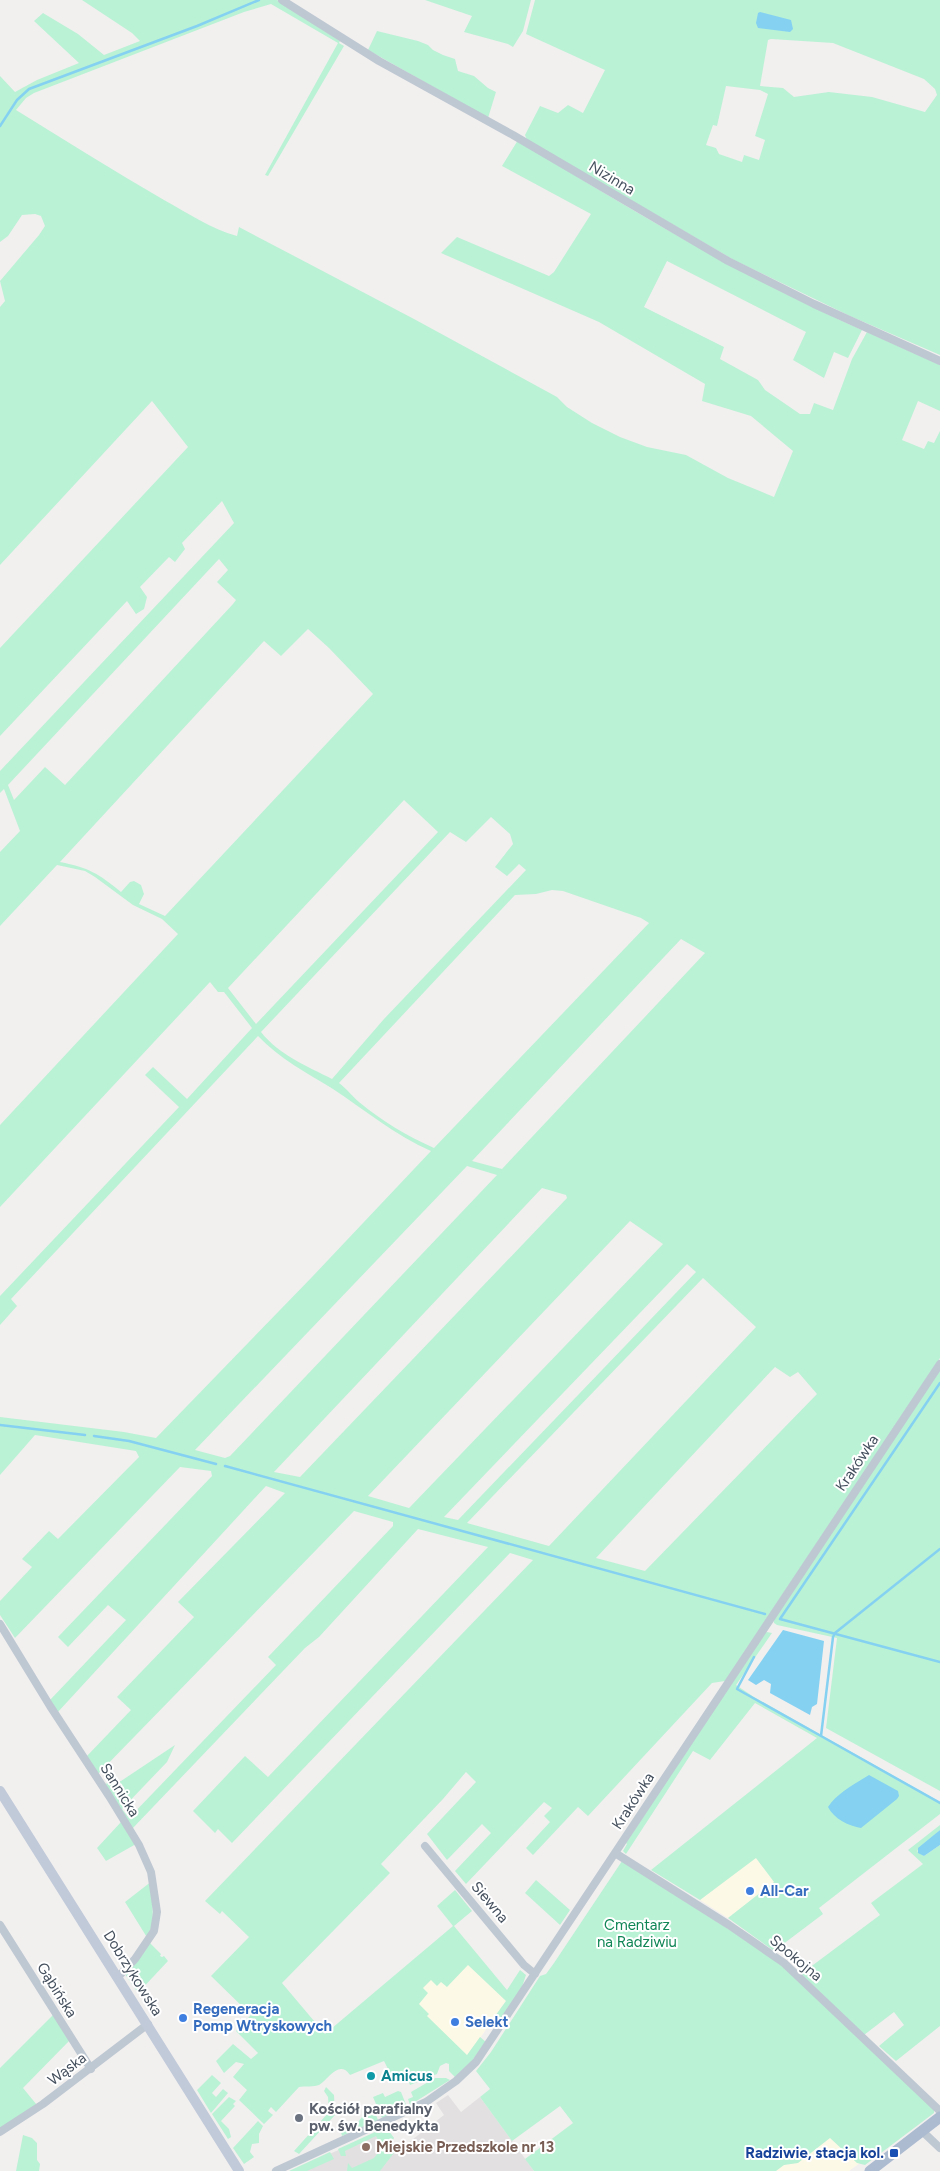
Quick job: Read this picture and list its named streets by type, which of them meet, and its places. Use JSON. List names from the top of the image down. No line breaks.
{"streets":{"main road":["Dobrzykowska"],"street":["Nizinna","Krakówka","Sannicka","Siewna","Spokojna","Gąbińska","Wąska"]},"crossings":[["Krakówka","Siewna"],["Krakówka","Spokojna"],["Sannicka","Dobrzykowska"],["Dobrzykowska","Wąska"],["Gąbińska","Wąska"]],"parks":["Cmentarz na Radziwiu"],"places":{"other":["All-Car","Regeneracja Pomp Wtryskowych","Selekt","Amicus","Kościół parafialny pw. św. Benedykta","Miejskie Przedszkole nr 13"],"transit":["Radziwie, stacja kol."]}}
